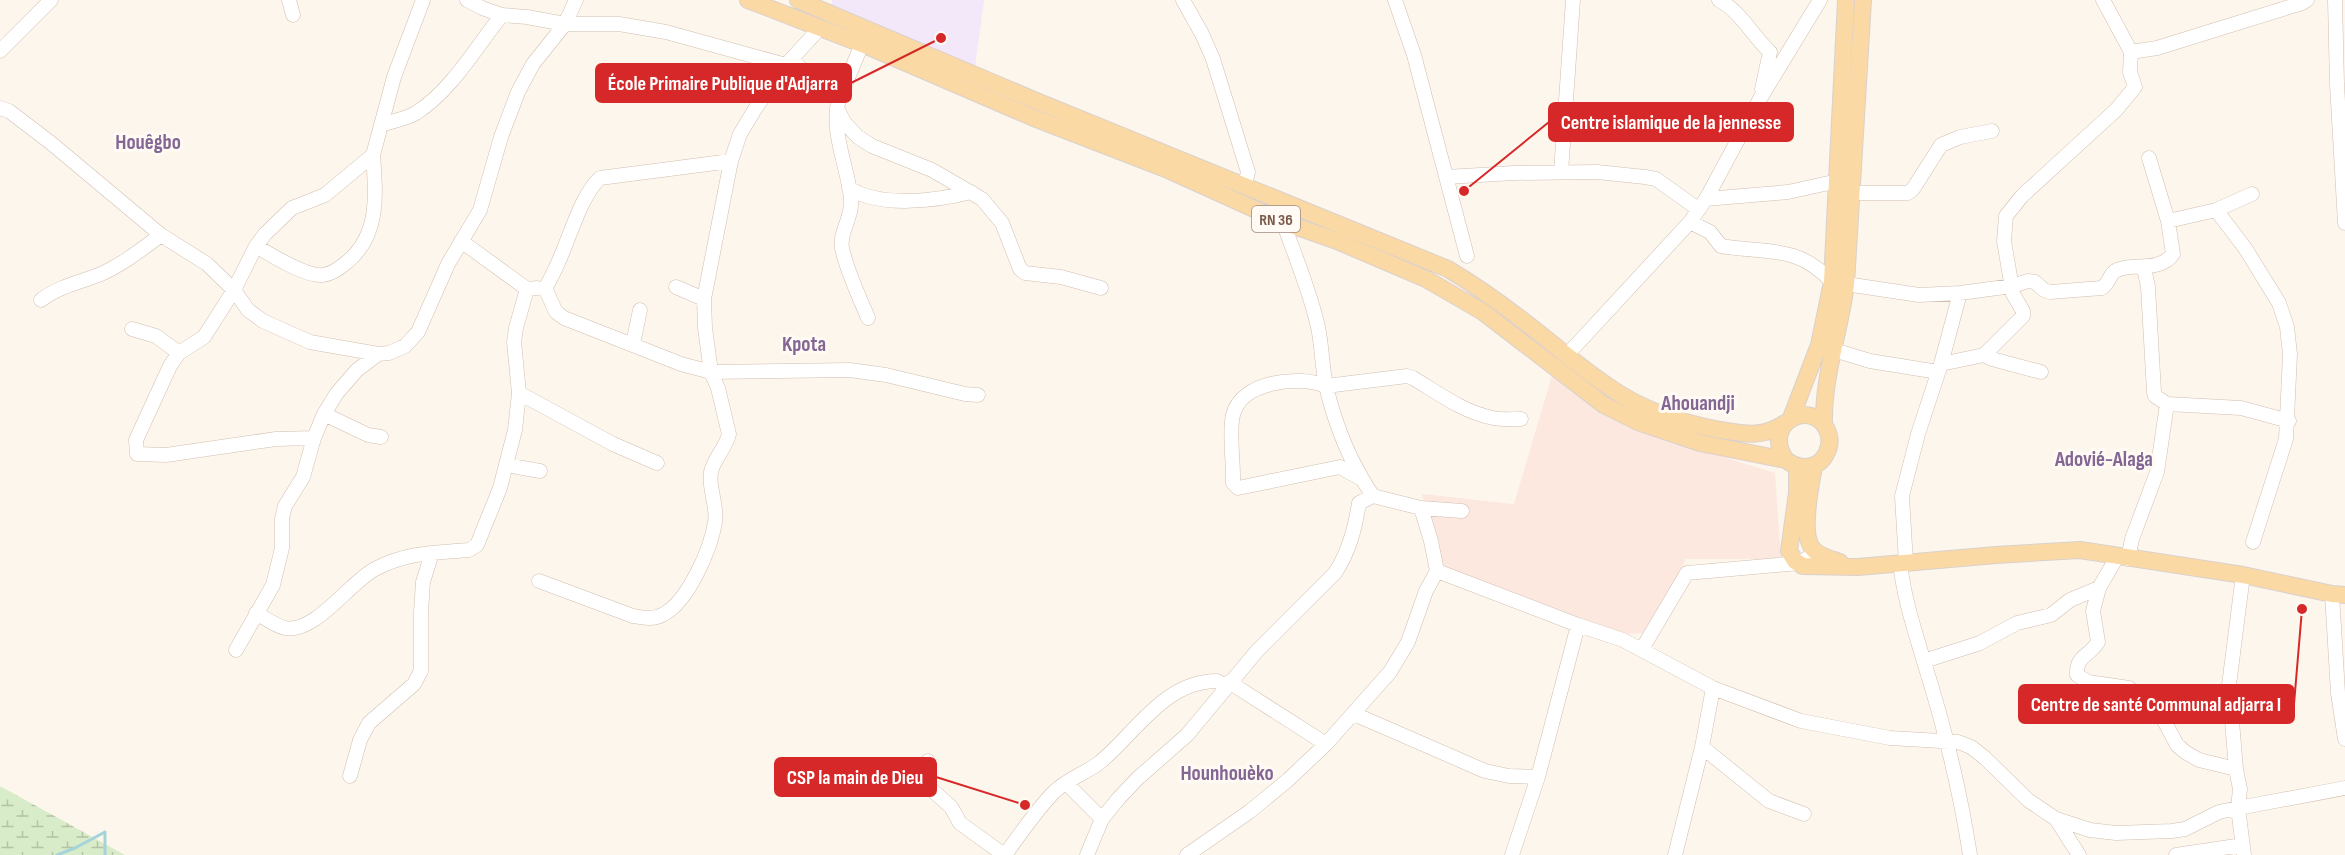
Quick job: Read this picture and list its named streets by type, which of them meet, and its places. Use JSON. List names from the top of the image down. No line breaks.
{"streets":{"main road":["RN 36"]},"districts":["Houêgbo","Kpota","Ahouandji","Adovié-Alaga","Hounhouèko"],"places":["École Primaire Publique d'Adjarra","Centre islamique de la jennesse","Centre de santé Communal adjarra I","CSP la main de Dieu"]}
